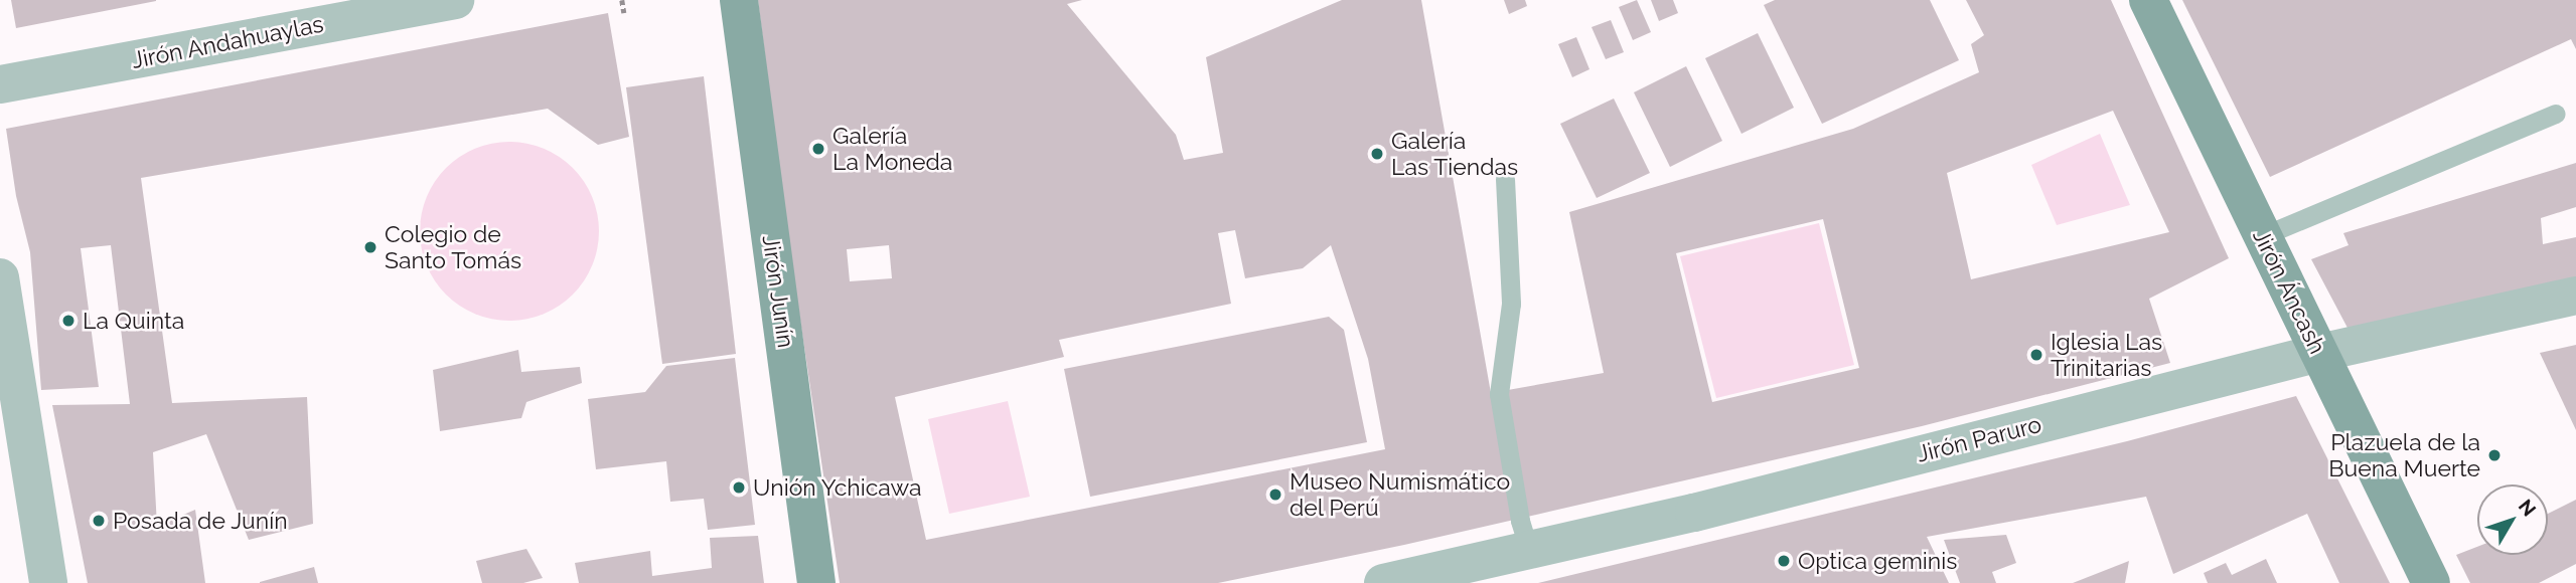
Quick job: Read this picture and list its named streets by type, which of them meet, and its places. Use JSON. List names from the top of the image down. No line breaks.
{"streets":{"street":["Jirón Andahuaylas","Jirón Junín","Jirón Áncash","Jirón Paruro"]},"crossings":[["Jirón Áncash","Jirón Paruro"]],"places":["Galería La Moneda","Galería Las Tiendas","Colegio de Santo Tomás","La Quinta","Iglesia Las Trinitarias","Plazuela de la Buena Muerte","Unión Ychicawa","Museo Numismático del Perú","Posada de Junín","Optica geminis"],"north":"top right"}
